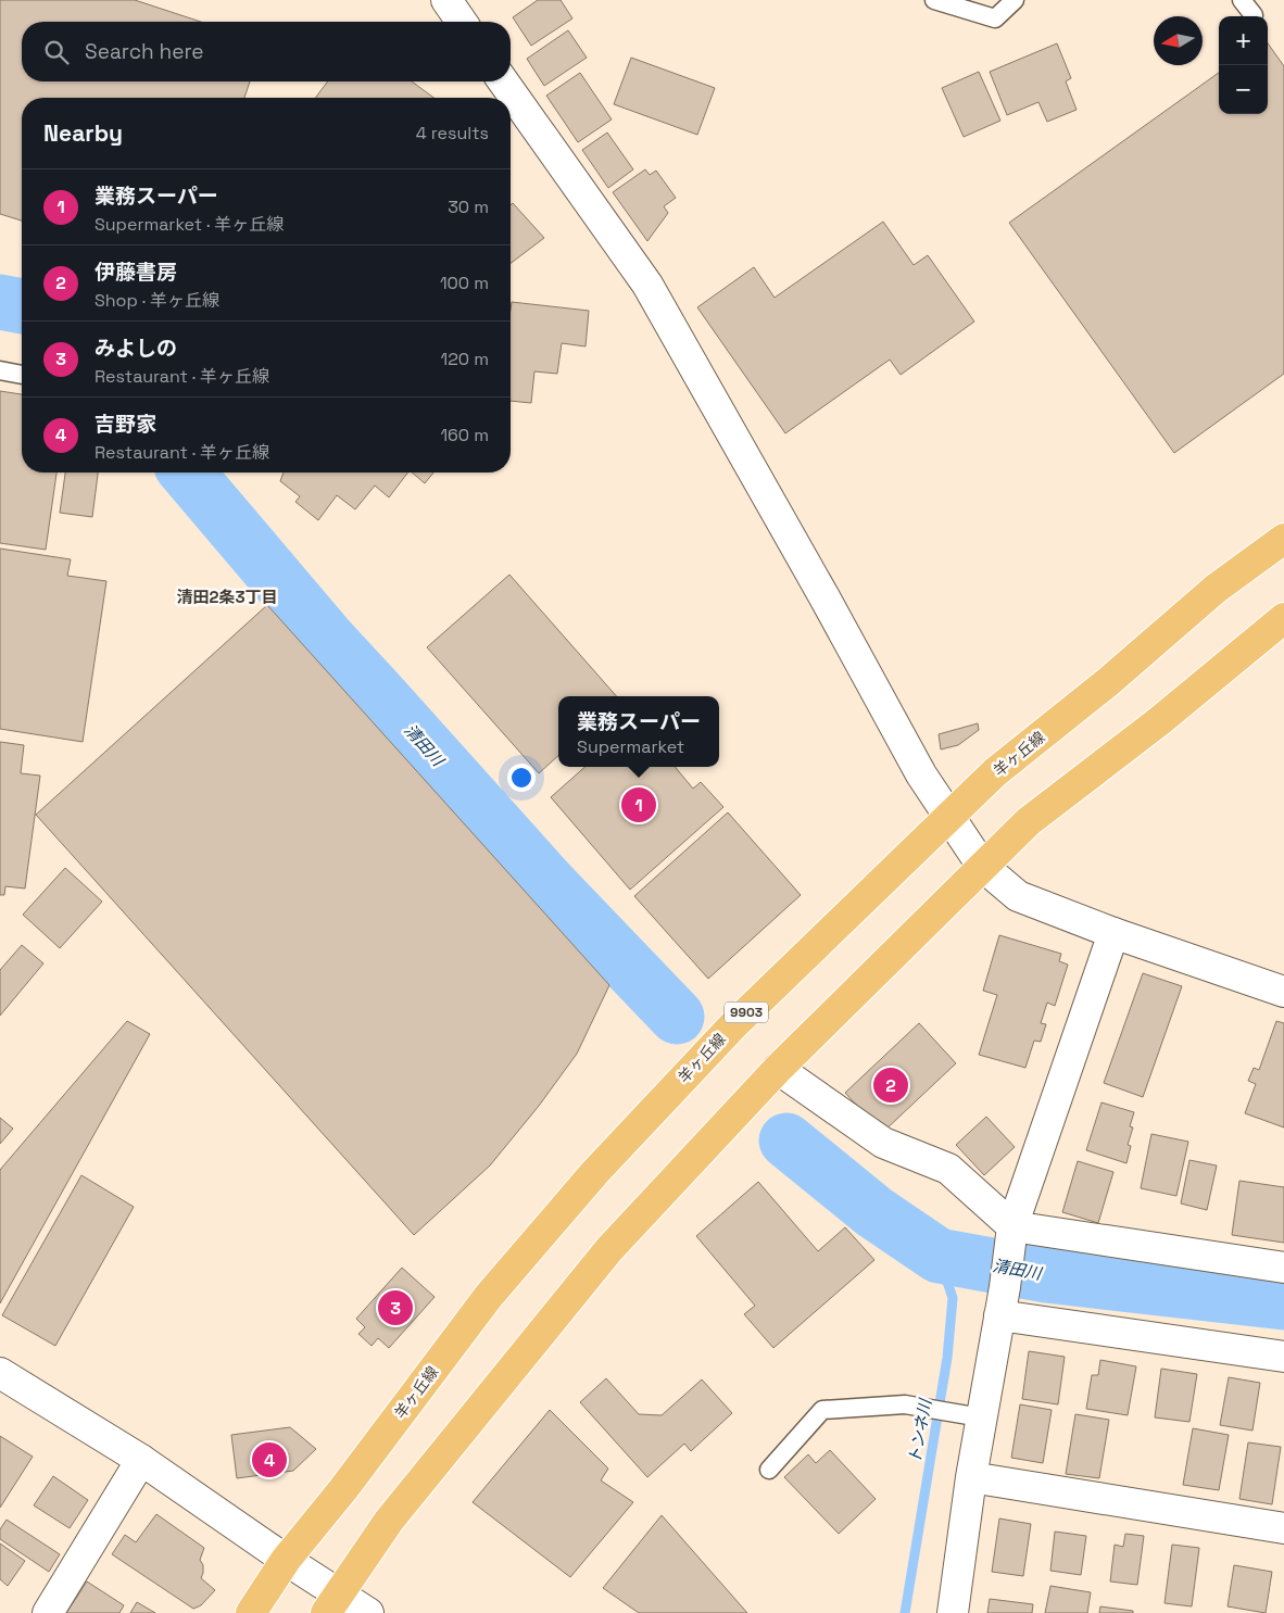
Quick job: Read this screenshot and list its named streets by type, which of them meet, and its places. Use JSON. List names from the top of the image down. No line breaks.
{"streets":{"main road":["羊ヶ丘線","9903"]},"districts":["清田2条3丁目"],"water":["清田川","トンネ川"],"north":"left","page":{"map_buttons":["+","−"],"search":"Search here","heading":["Nearby","4 results"],"list":[{"mark":"1","name":"業務スーパー","note":"Supermarket · 羊ヶ丘線","value":"30 m"},{"mark":"2","name":"伊藤書房","note":"Shop · 羊ヶ丘線","value":"100 m"},{"mark":"3","name":"みよしの","note":"Restaurant · 羊ヶ丘線","value":"120 m"},{"mark":"4","name":"吉野家","note":"Restaurant · 羊ヶ丘線","value":"160 m"}],"popup":["業務スーパー","Supermarket"],"pins":["1","2","3","4"]}}
